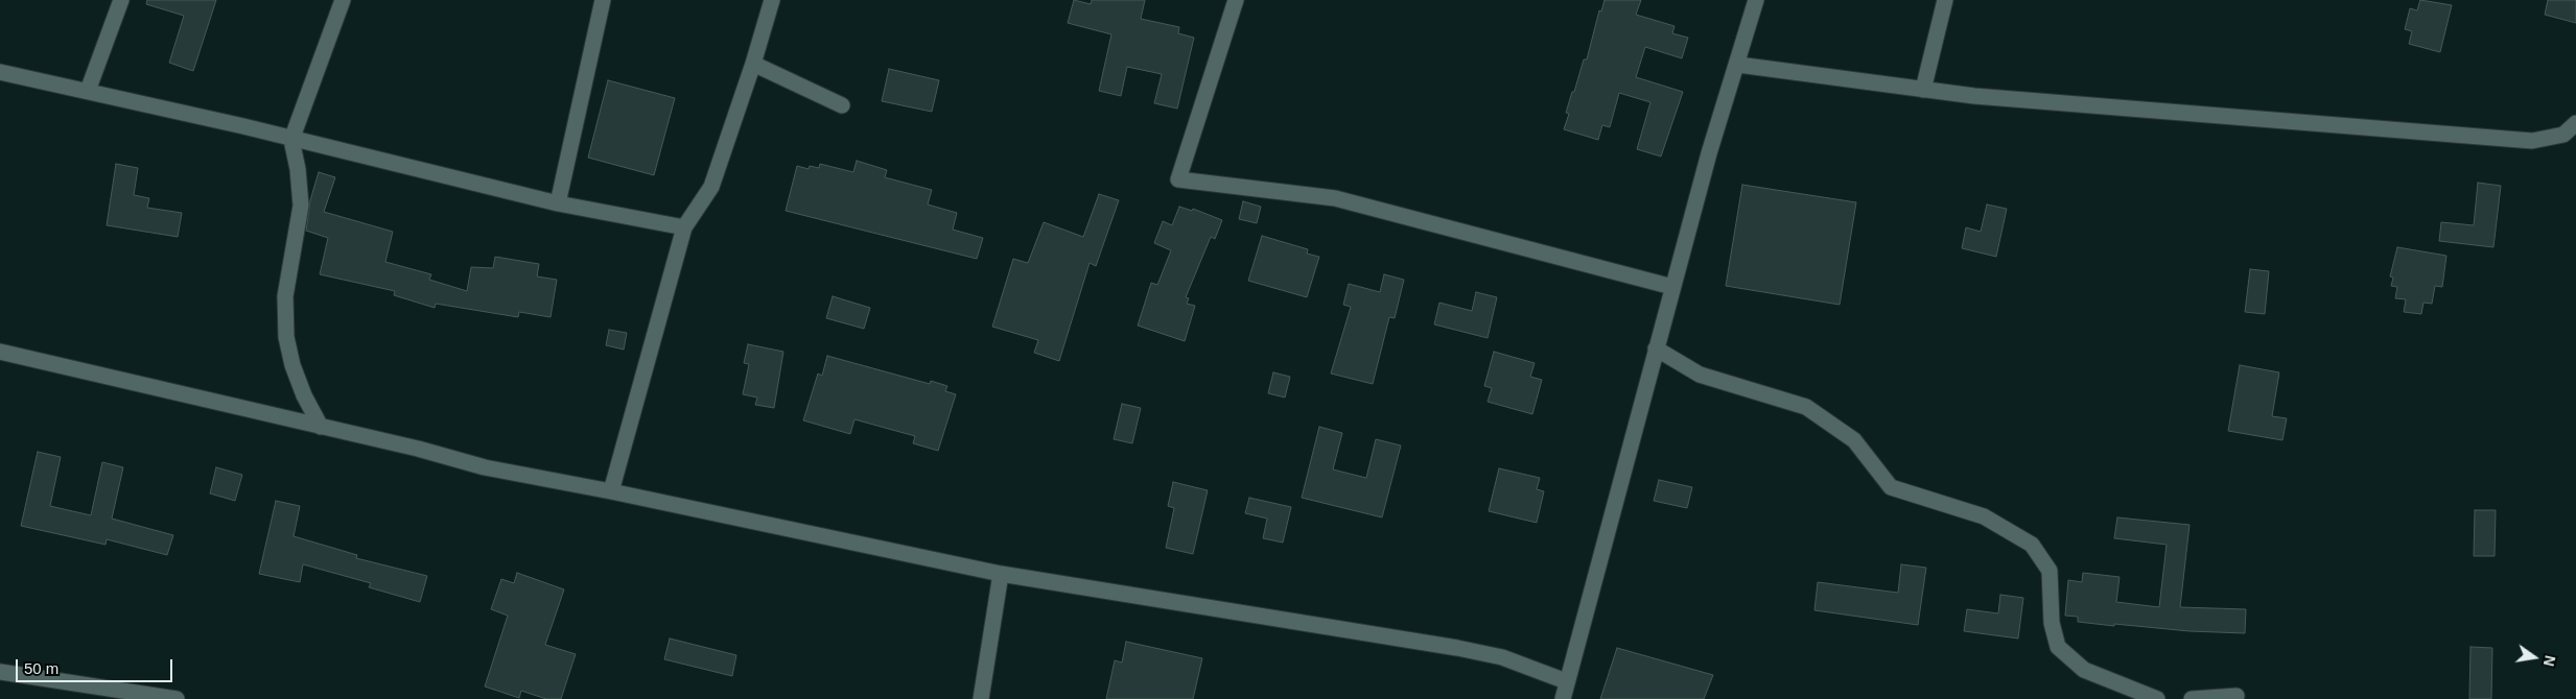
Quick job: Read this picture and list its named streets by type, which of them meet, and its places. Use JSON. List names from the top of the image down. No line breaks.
{"scale_bar":"50 m","north":"right"}
